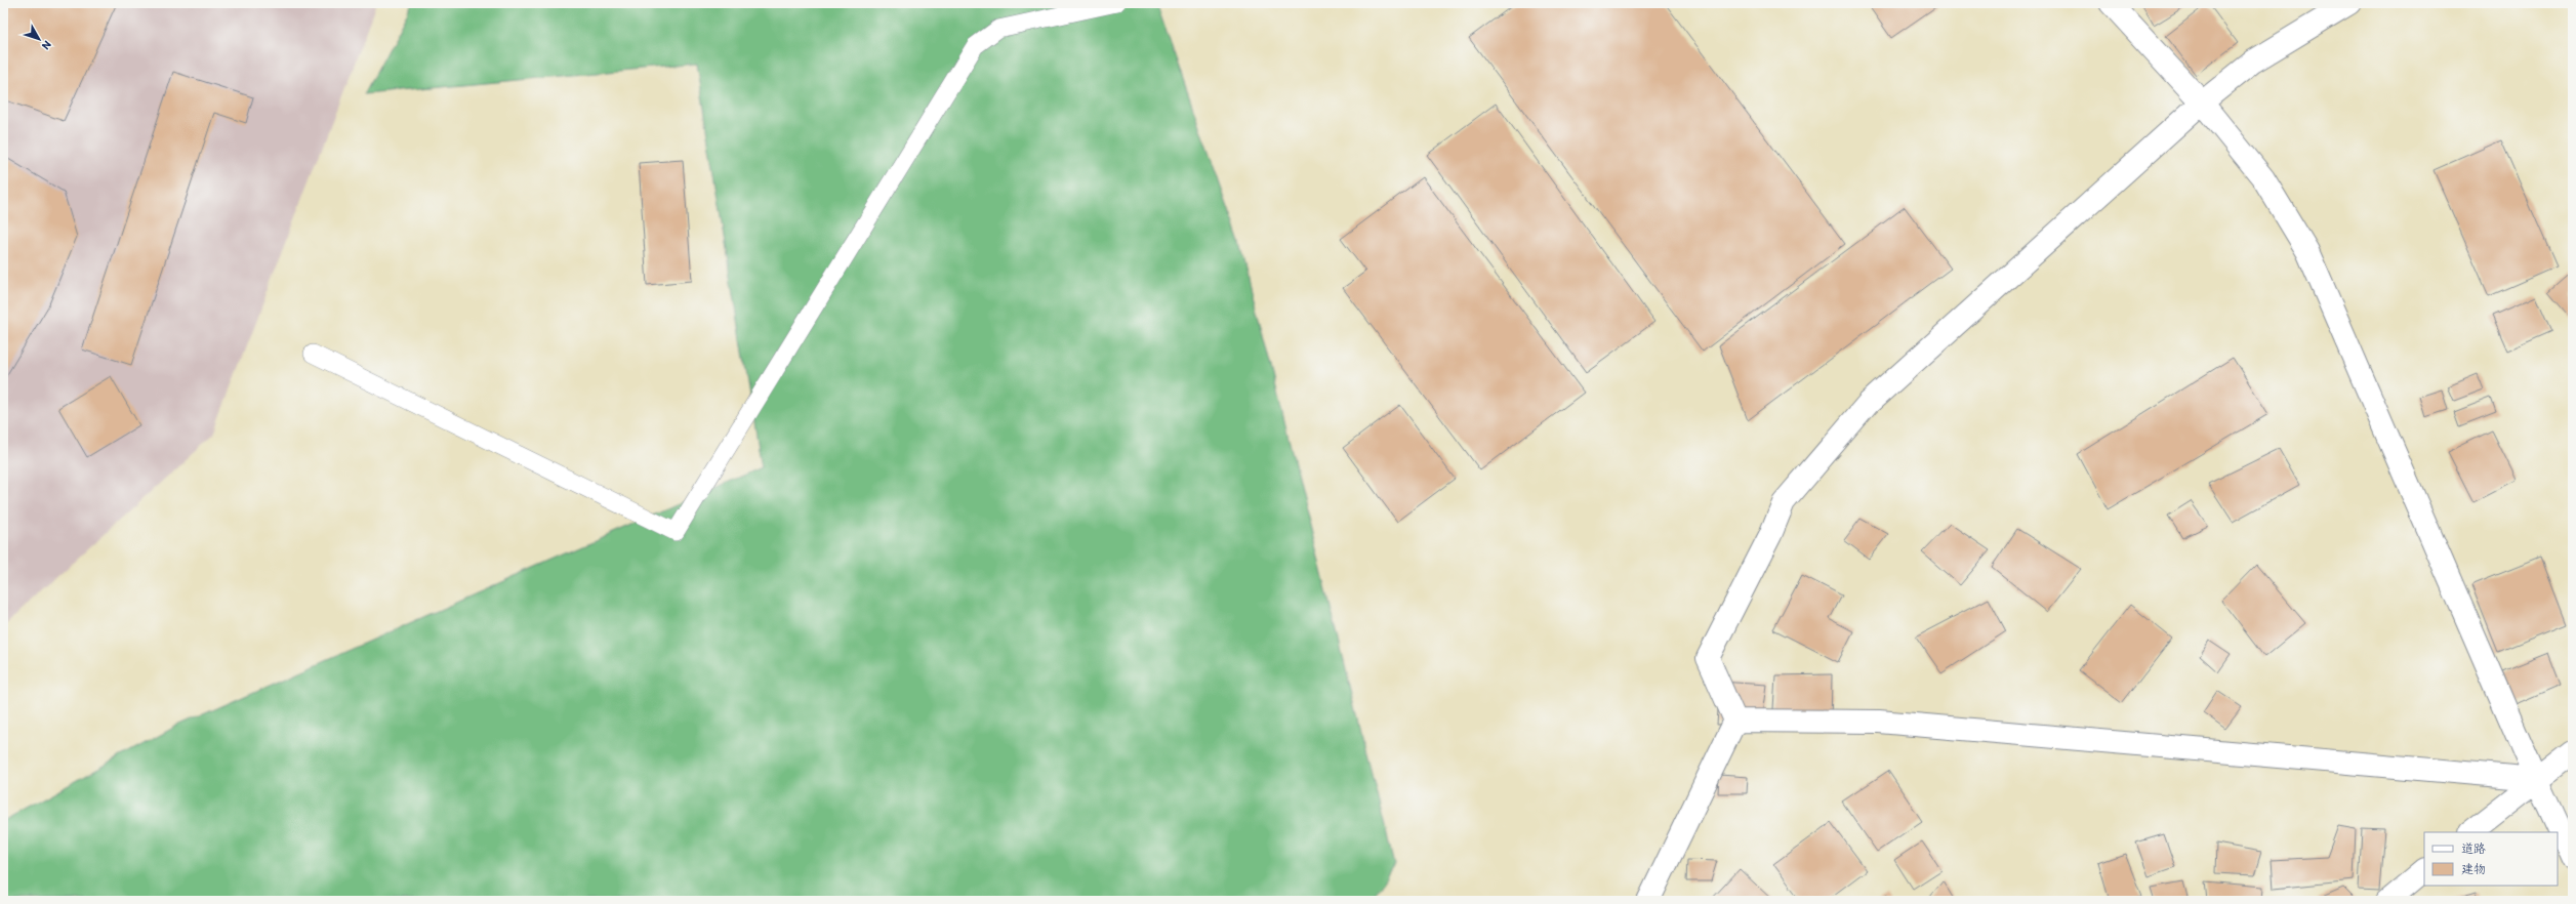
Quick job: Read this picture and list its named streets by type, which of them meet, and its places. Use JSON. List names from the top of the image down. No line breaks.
{"legend":["道路","建物"],"north":"bottom right"}
